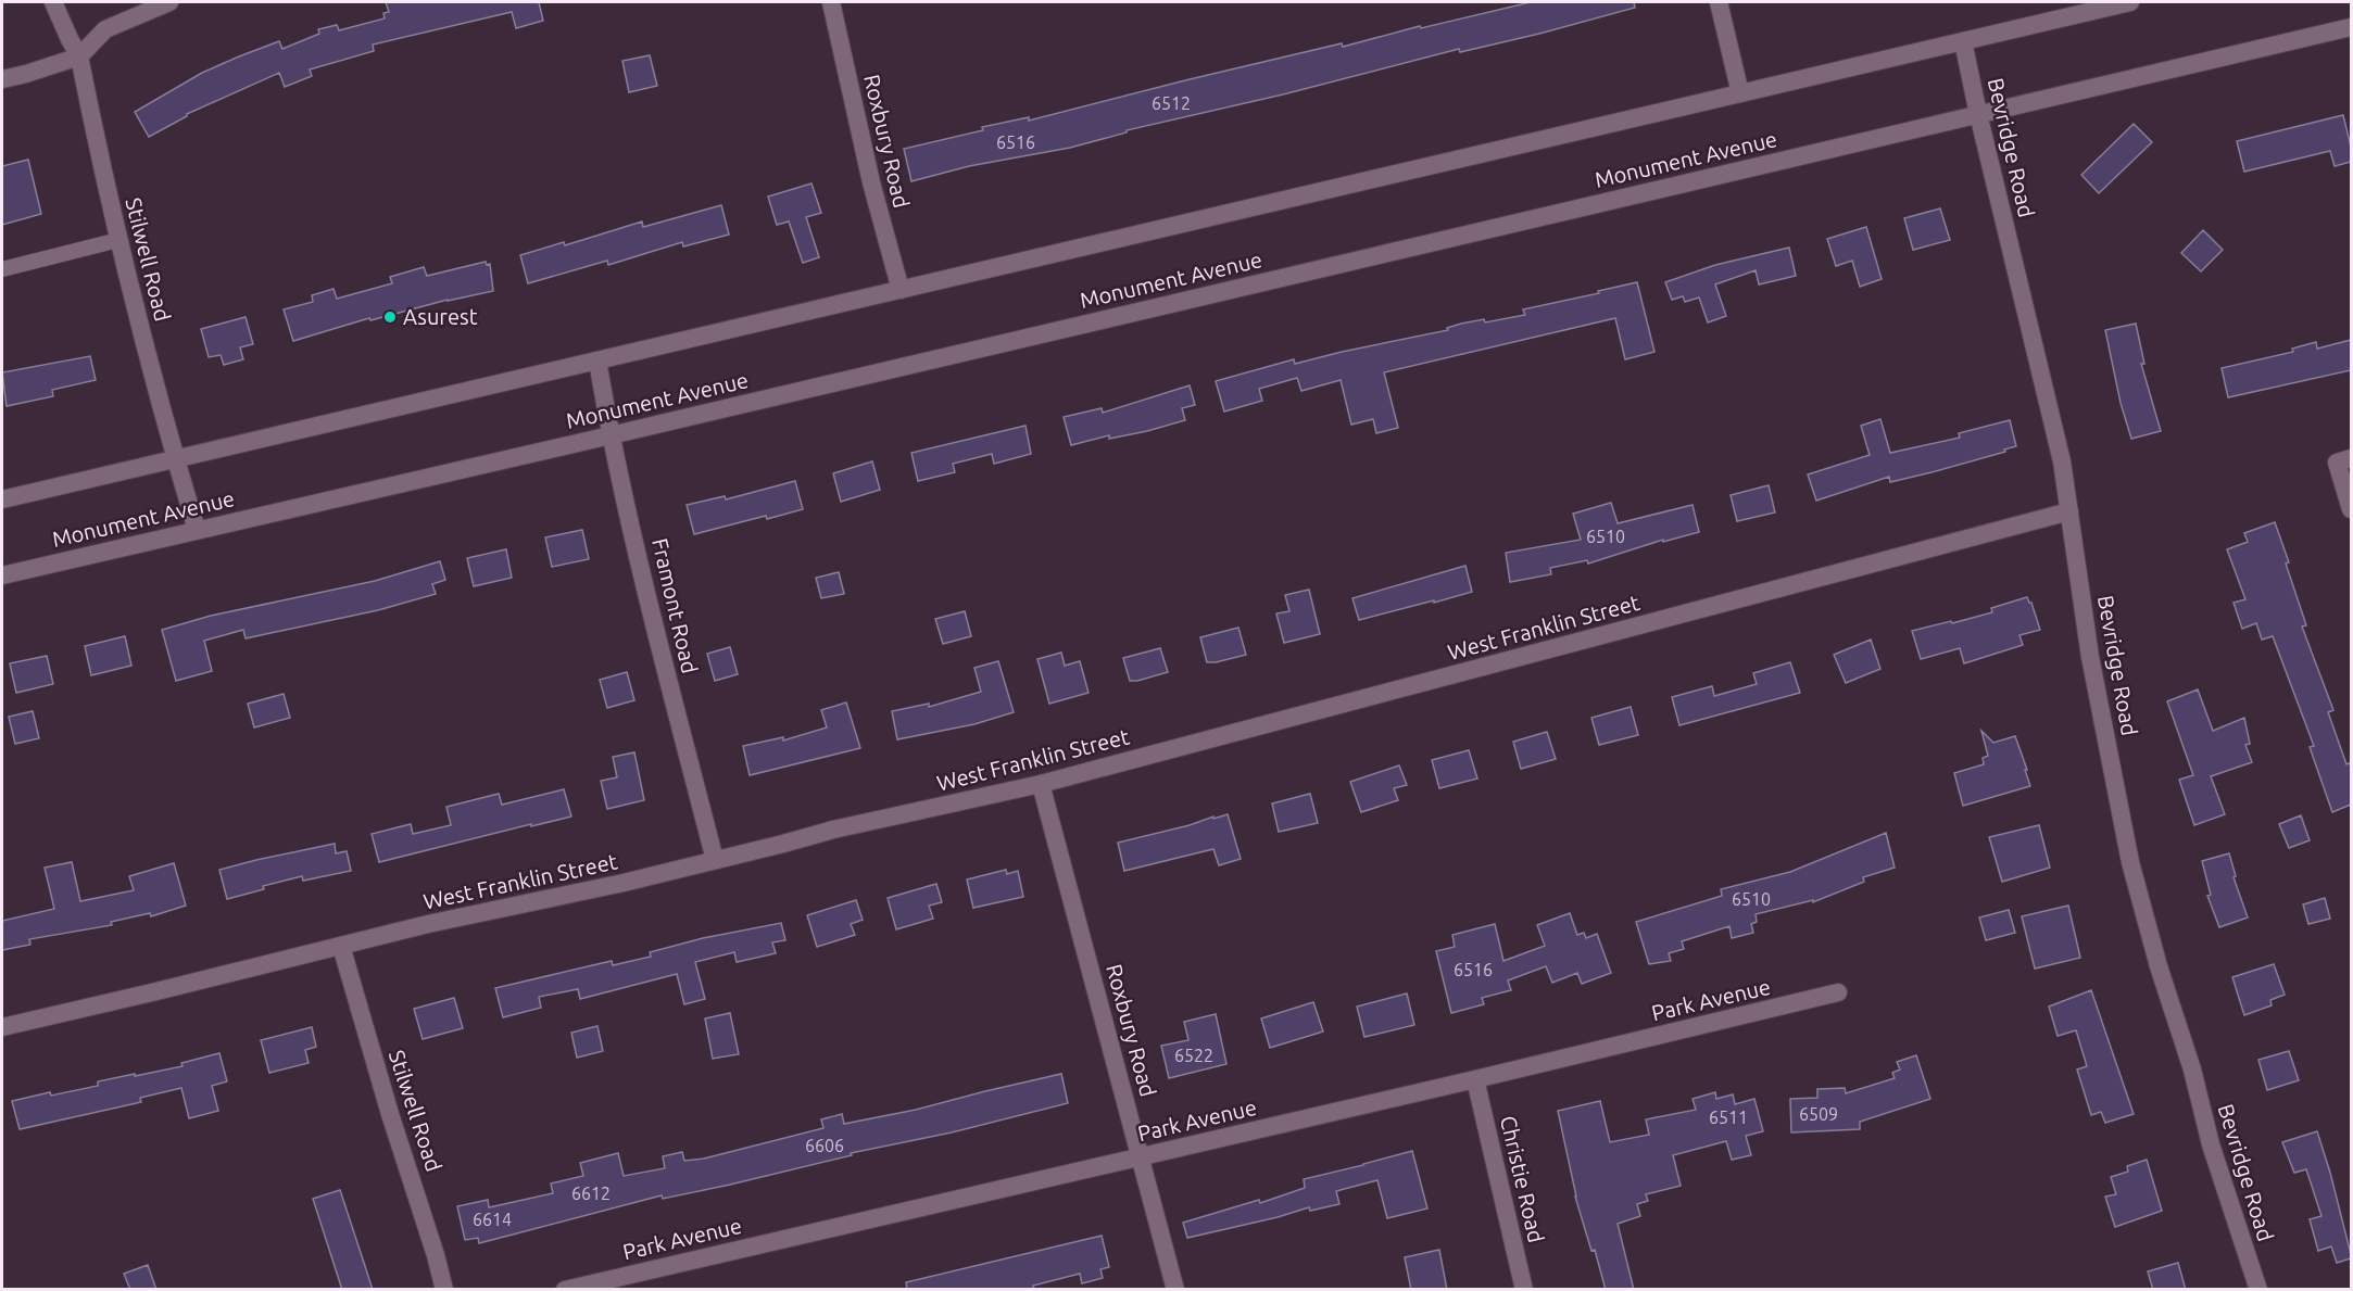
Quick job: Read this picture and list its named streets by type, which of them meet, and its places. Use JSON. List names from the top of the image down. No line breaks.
{"streets":{"street":["Roxbury Road","Bevridge Road","Monument Avenue","Stilwell Road","Framont Road","West Franklin Street","Park Avenue","Christie Road"]},"crossings":[["Roxbury Road","West Franklin Street"],["Roxbury Road","Park Avenue"],["Bevridge Road","Monument Avenue"],["Bevridge Road","West Franklin Street"],["Monument Avenue","Stilwell Road"],["Monument Avenue","Framont Road"],["Stilwell Road","West Franklin Street"],["Framont Road","West Franklin Street"],["Park Avenue","Christie Road"]],"places":["Asurest"],"house_numbers":["6512","6516","6510","6510","6516","6522","6509","6511","6606","6612","6614"]}
